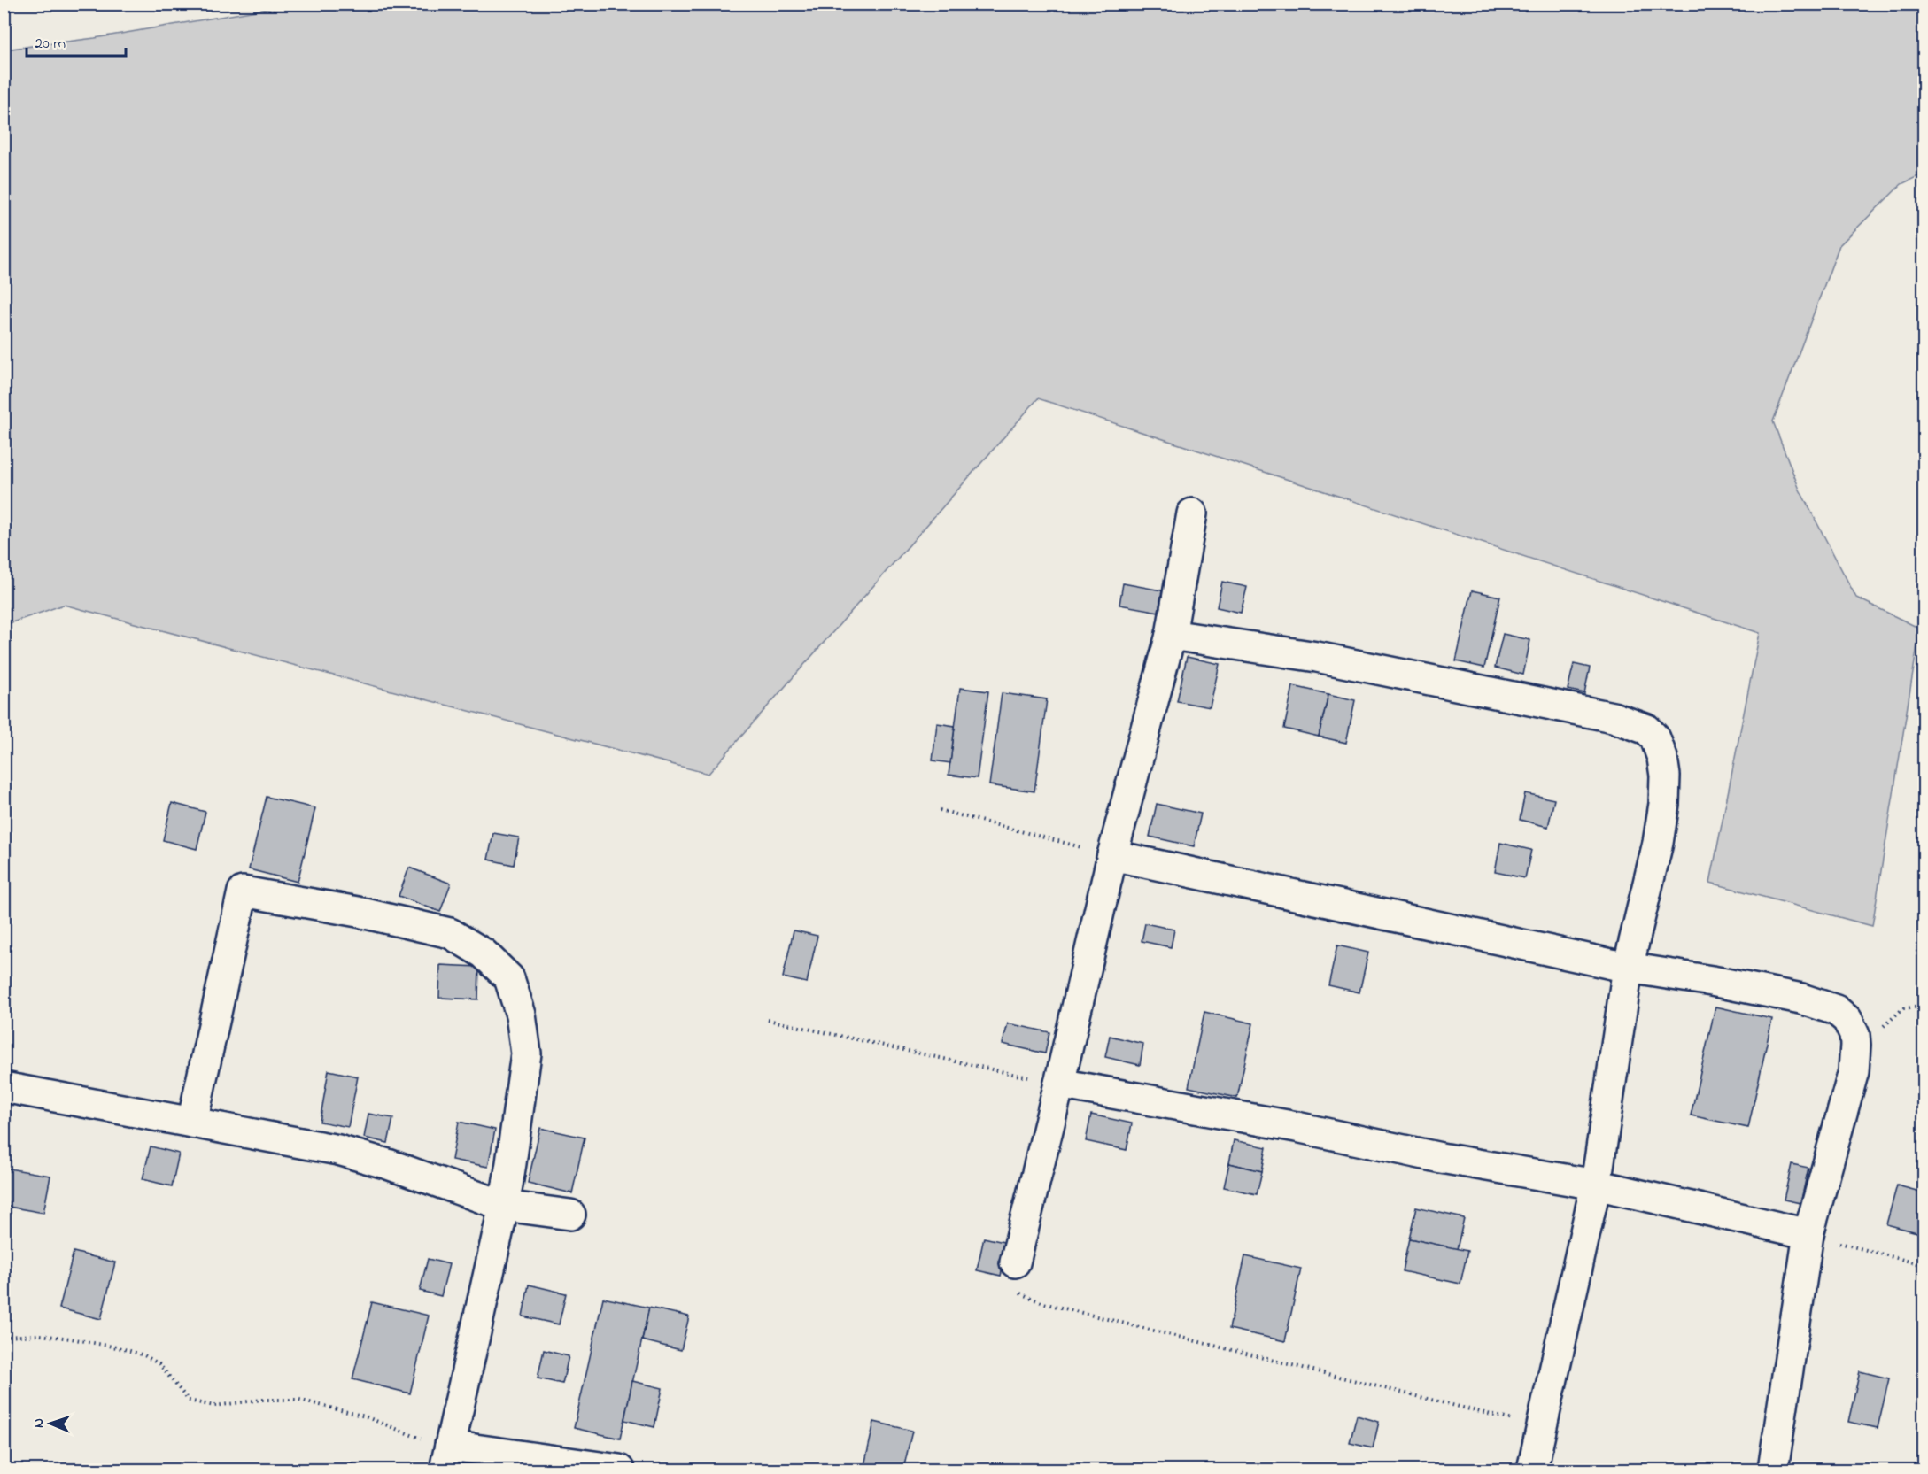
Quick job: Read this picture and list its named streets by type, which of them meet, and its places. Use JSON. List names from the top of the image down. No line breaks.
{"scale_bar":"20 m","north":"left"}
